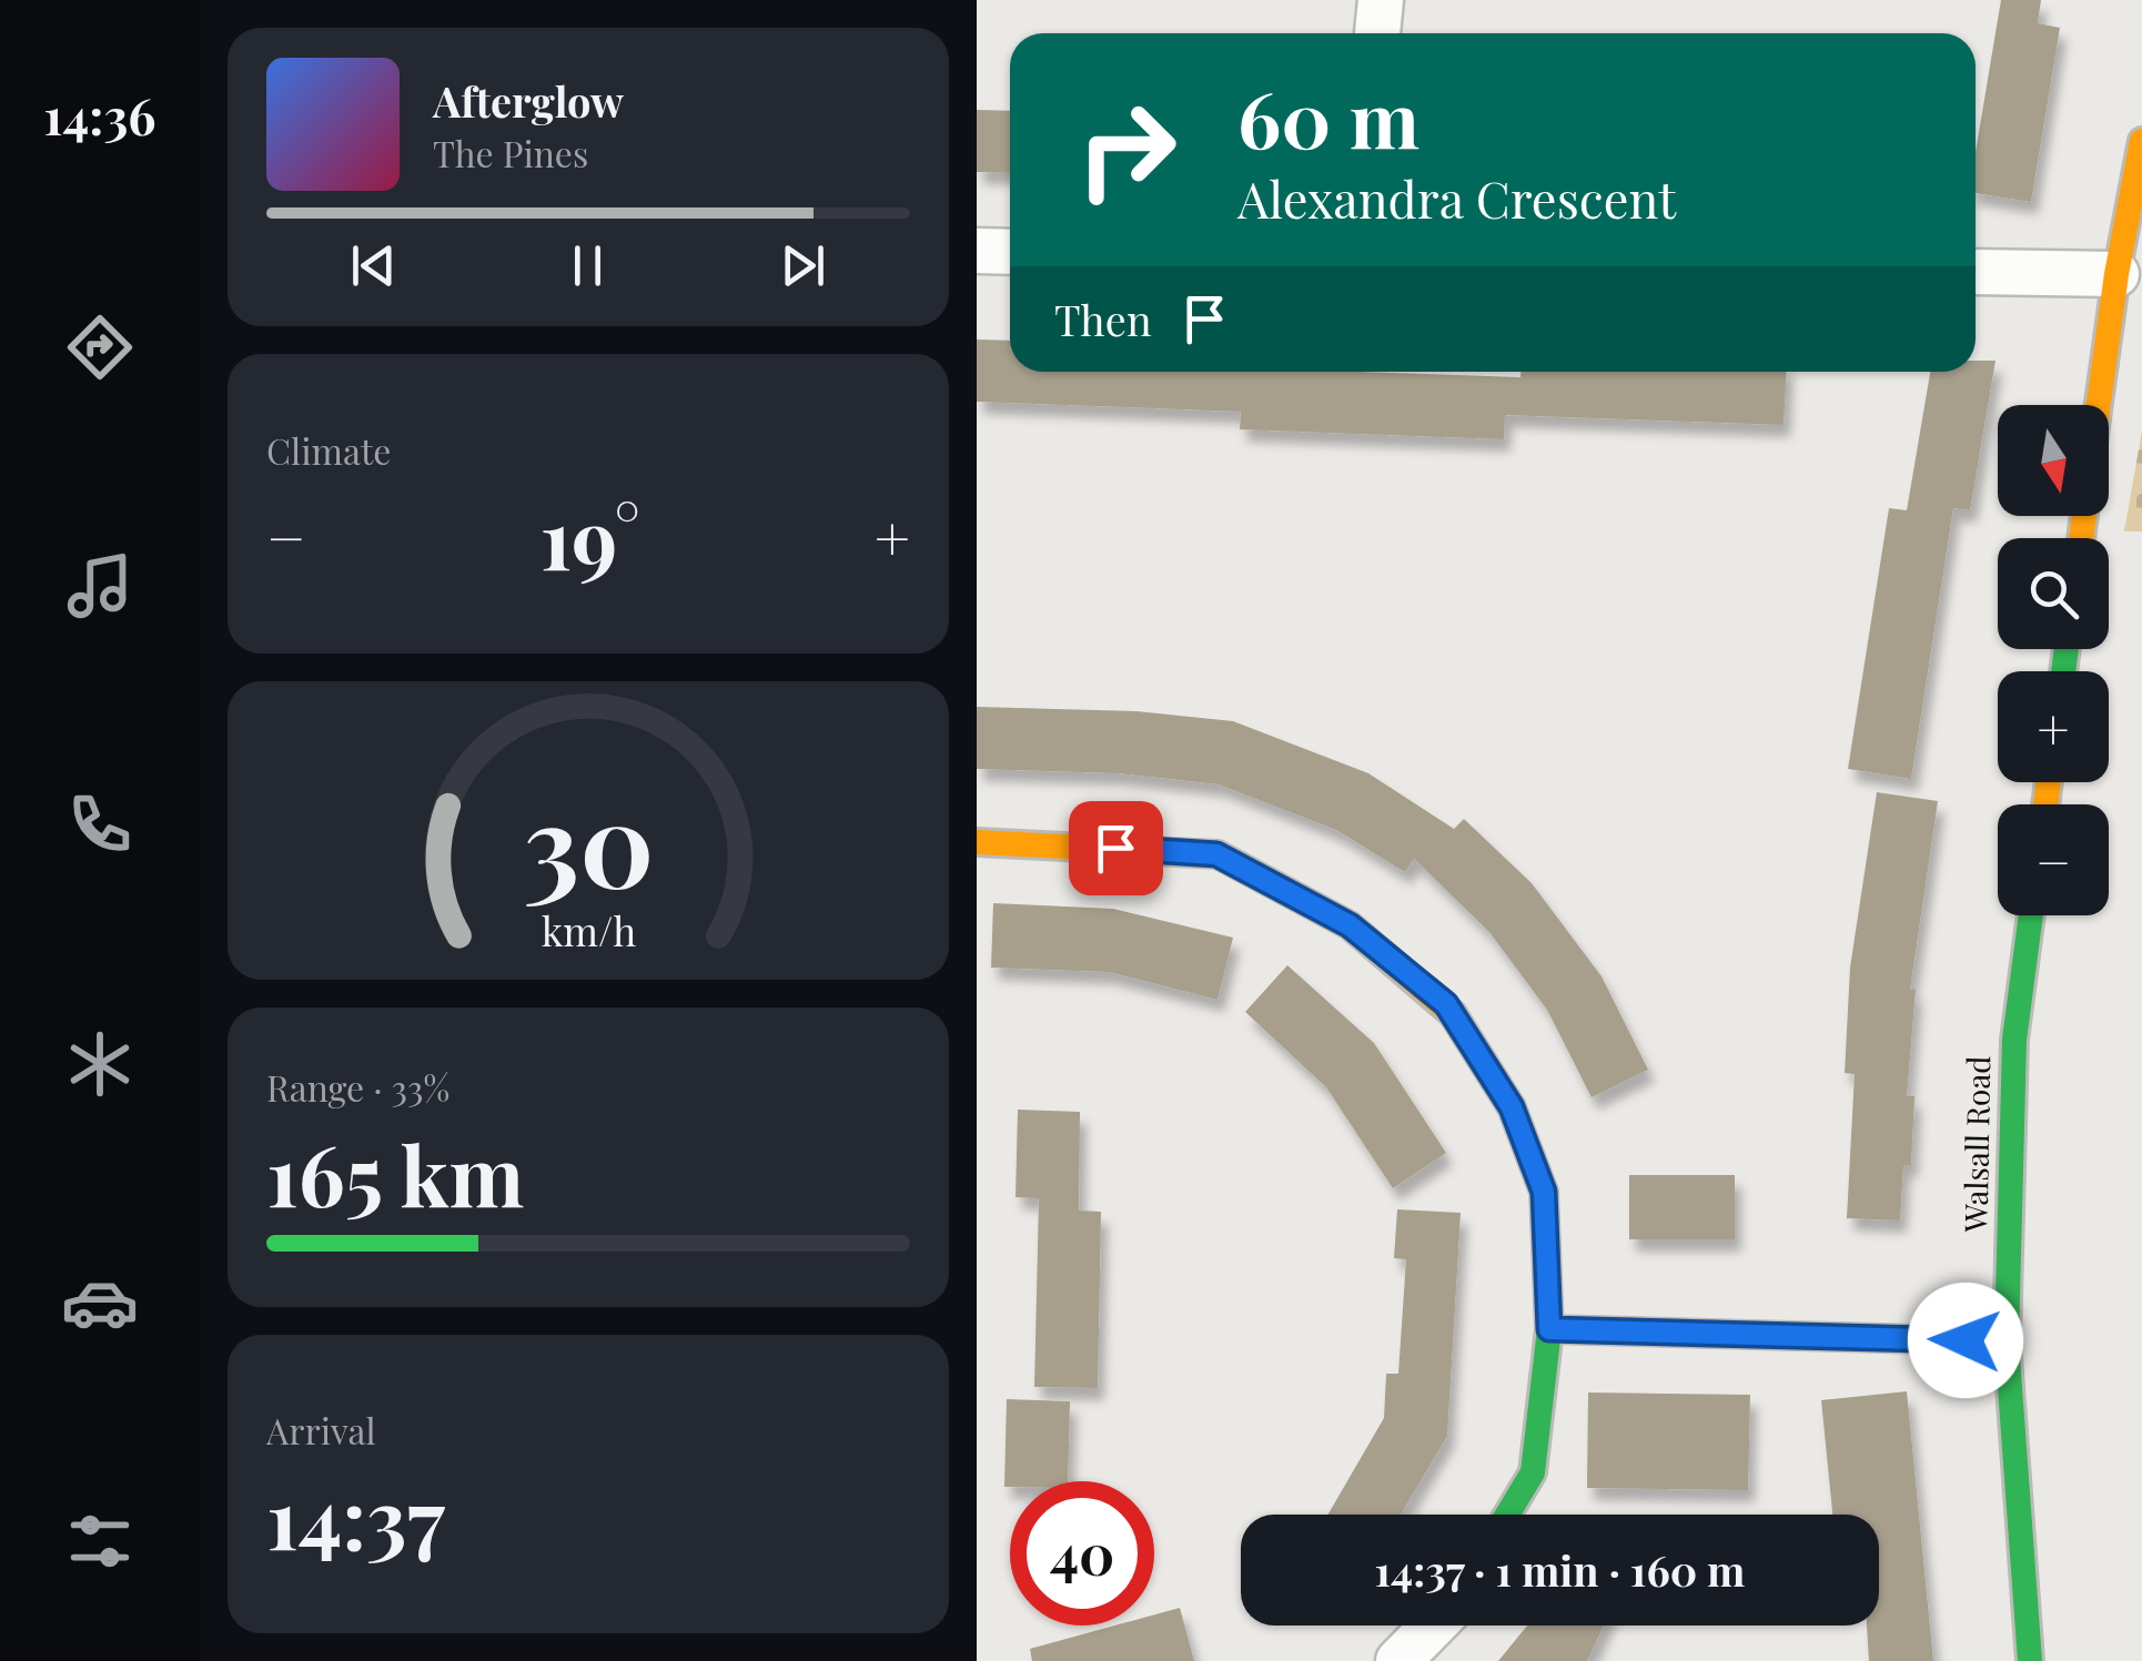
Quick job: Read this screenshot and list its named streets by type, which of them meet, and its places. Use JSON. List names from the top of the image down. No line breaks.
{"streets":{"street":["Walsall Road"]},"north":"bottom","page":{"tabs":"14:36","turn":["60 m","Alexandra Crescent"],"song":["Afterglow","The Pines"],"then":"Then","tile":["Climate",["Range · 33%","165 km"],["Arrival","14:37"]],"map_buttons":["+","−"],"heat":["−","19°","+"],"limit":"40","trip":"14:37 · 1 min · 160 m","gauge":["30","km/h"]}}
